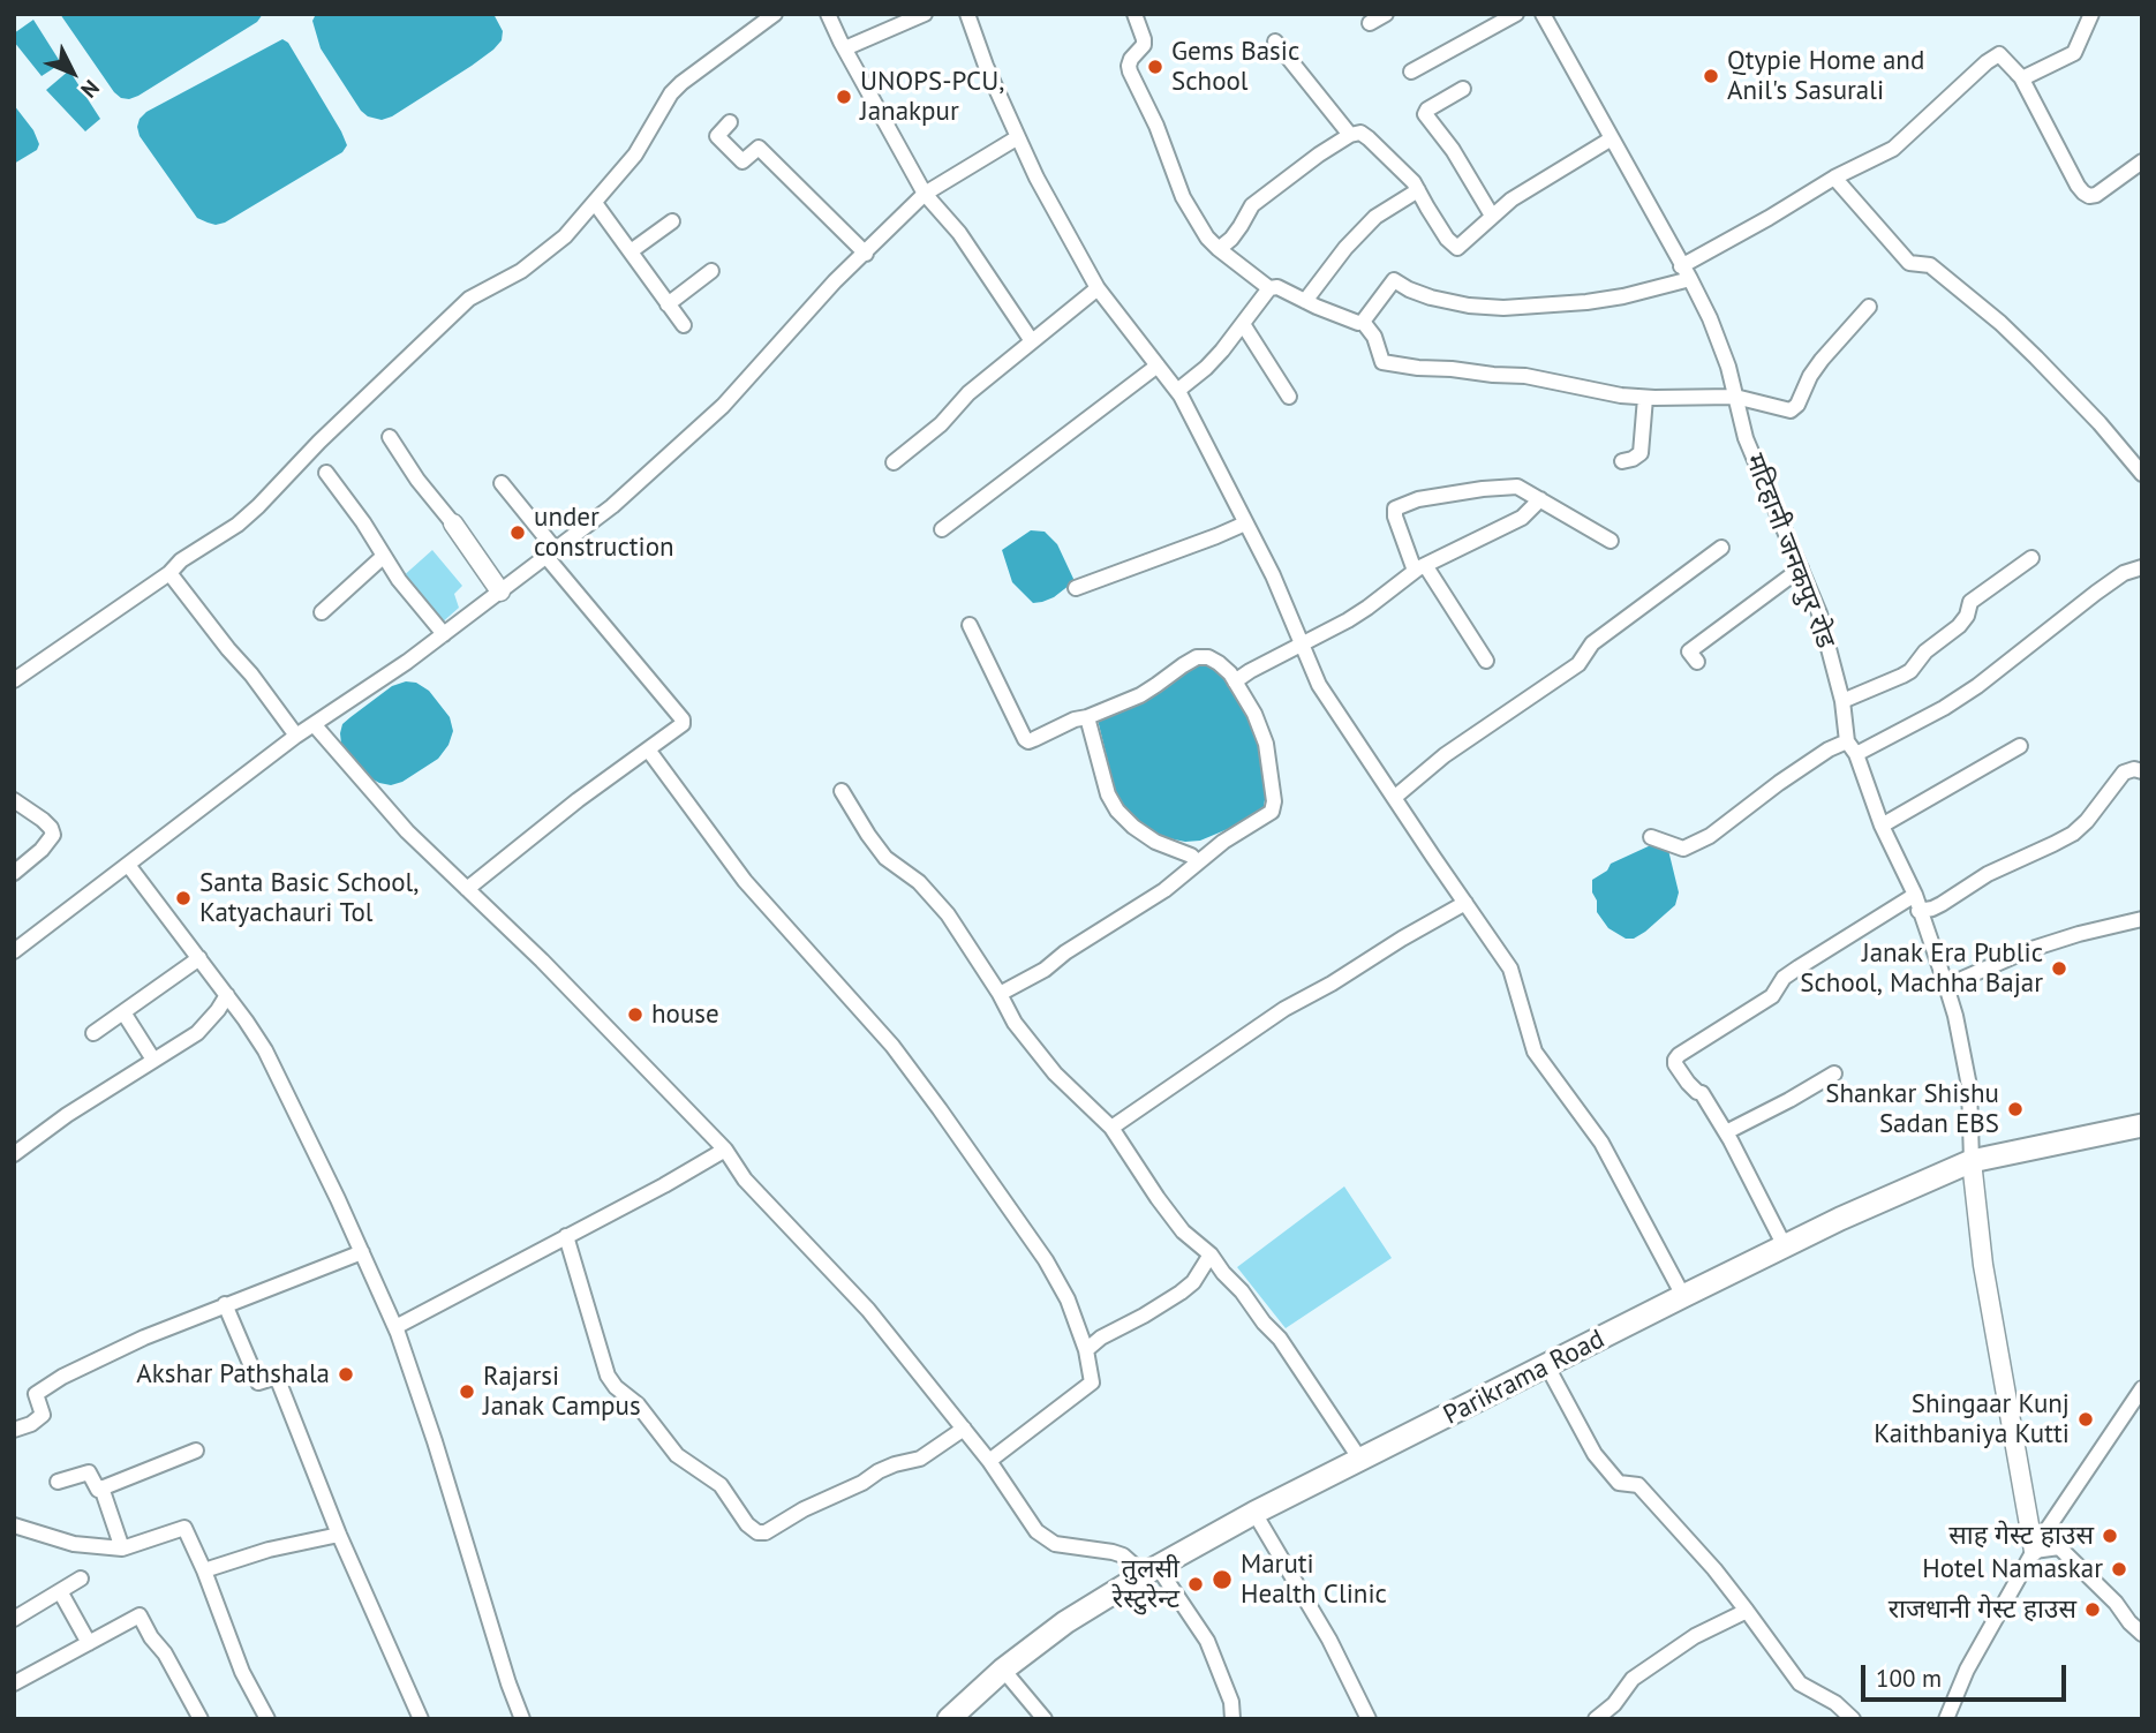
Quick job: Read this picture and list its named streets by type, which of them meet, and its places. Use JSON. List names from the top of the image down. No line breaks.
{"streets":{"main road":["Parikrama Road"],"street":["मटिहानी जनकपुर रोड"]},"crossings":[["मटिहानी जनकपुर रोड","Parikrama Road"]],"places":["Gems Basic School","Qtypie Home and Anil's Sasurali","UNOPS-PCU, Janakpur","under construction","Santa Basic School, Katyachauri Tol","Janak Era Public School, Machha Bajar","house","Shankar Shishu Sadan EBS","Akshar Pathshala","Rajarsi Janak Campus","Shingaar Kunj Kaithbaniya Kutti","साह गेस्ट हाउस","Hotel Namaskar","Maruti Health Clinic","तुलसी रेस्टुरेन्ट","राजधानी गेस्ट हाउस"],"scale_bar":"100 m","north":"bottom right"}
